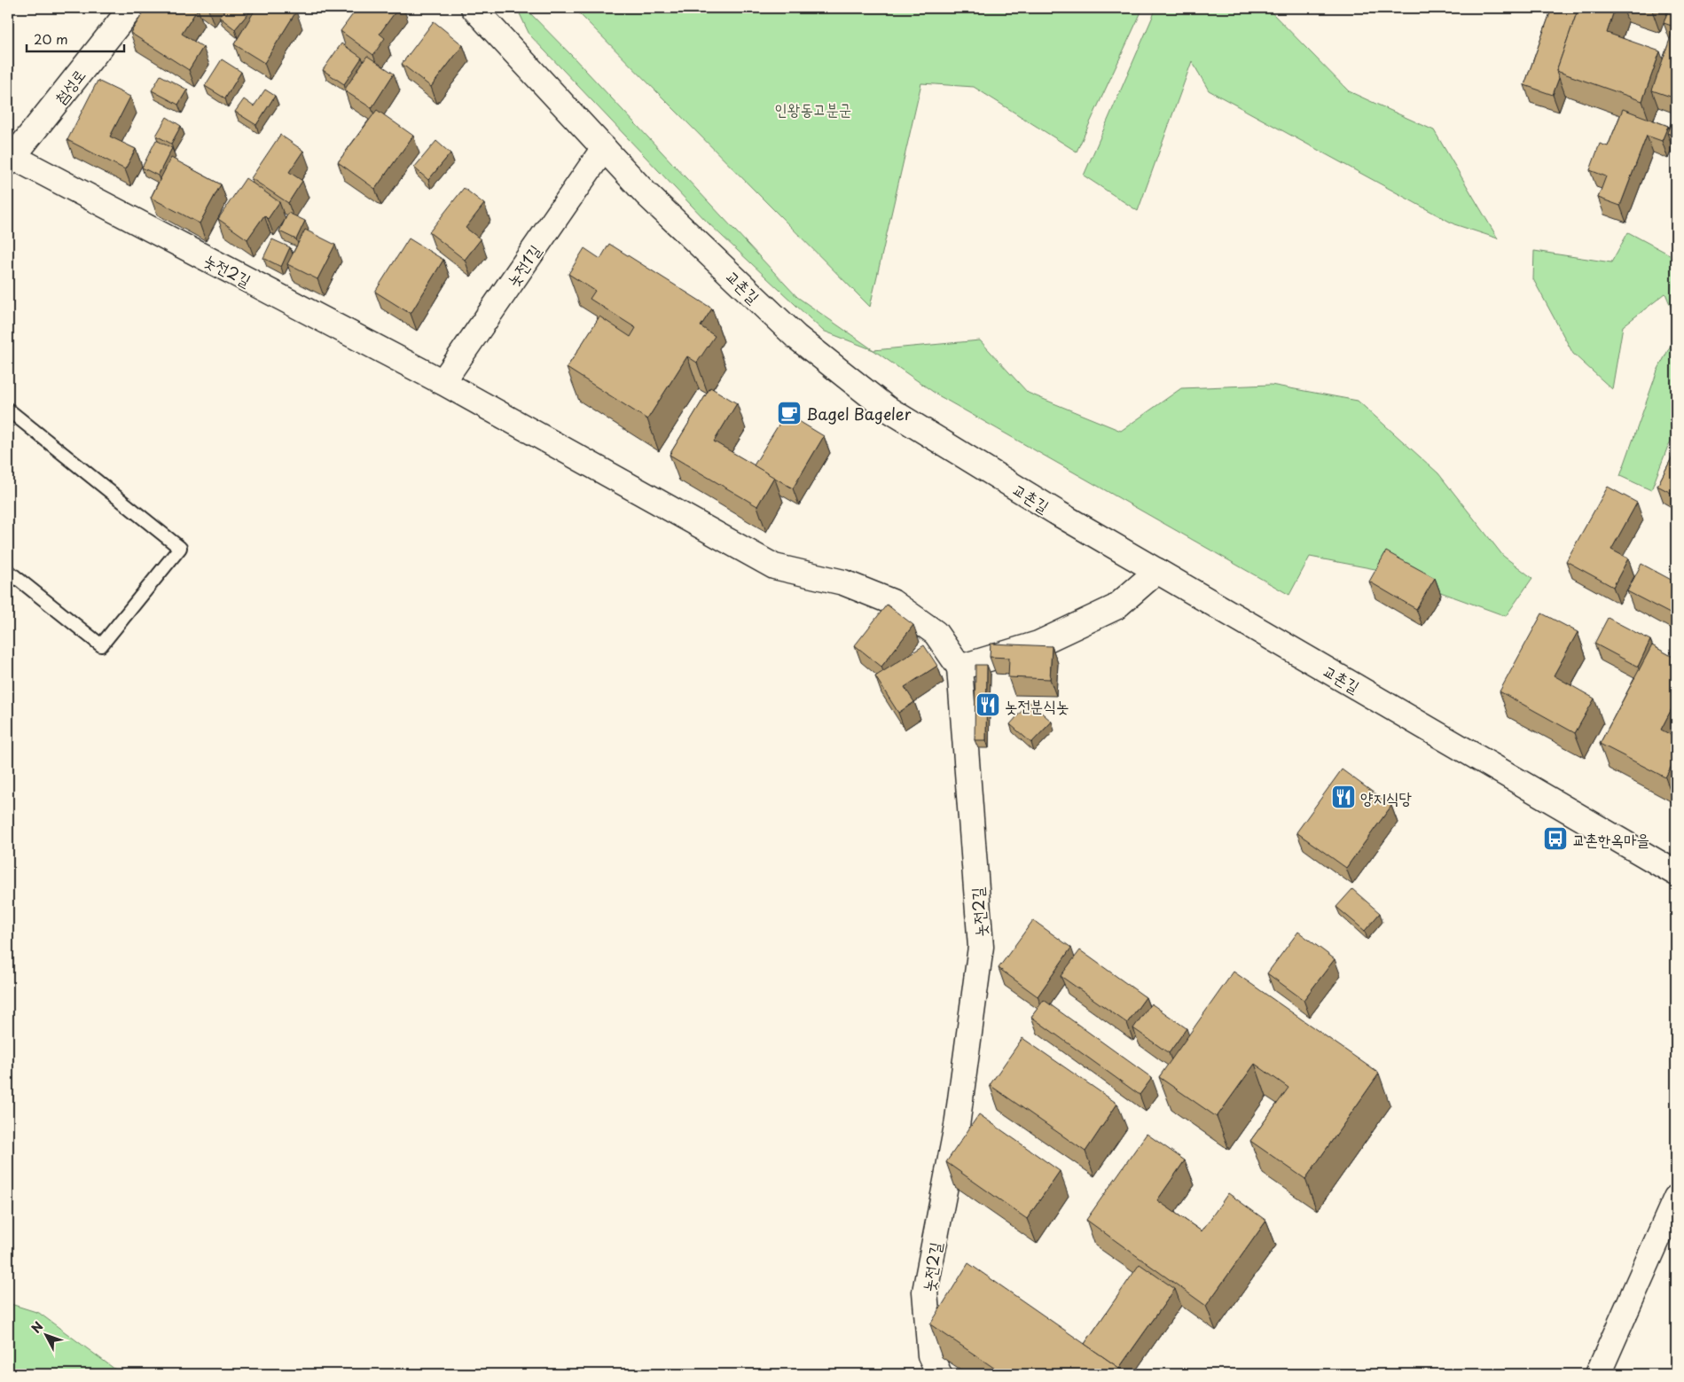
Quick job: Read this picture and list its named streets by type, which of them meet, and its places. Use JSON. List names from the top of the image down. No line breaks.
{"streets":{"street":["첨성로","놋전1길","놋전2길","교촌길"]},"crossings":[["첨성로","놋전2길"],["놋전1길","놋전2길"],["놋전1길","교촌길"]],"parks":["인왕동고분군"],"places":{"cafe":["Bagel Bageler"],"restaurant":["놋전분식놋","양지식당"],"bus stop":["교촌한옥마을"]},"scale_bar":"20 m","north":"top left"}
